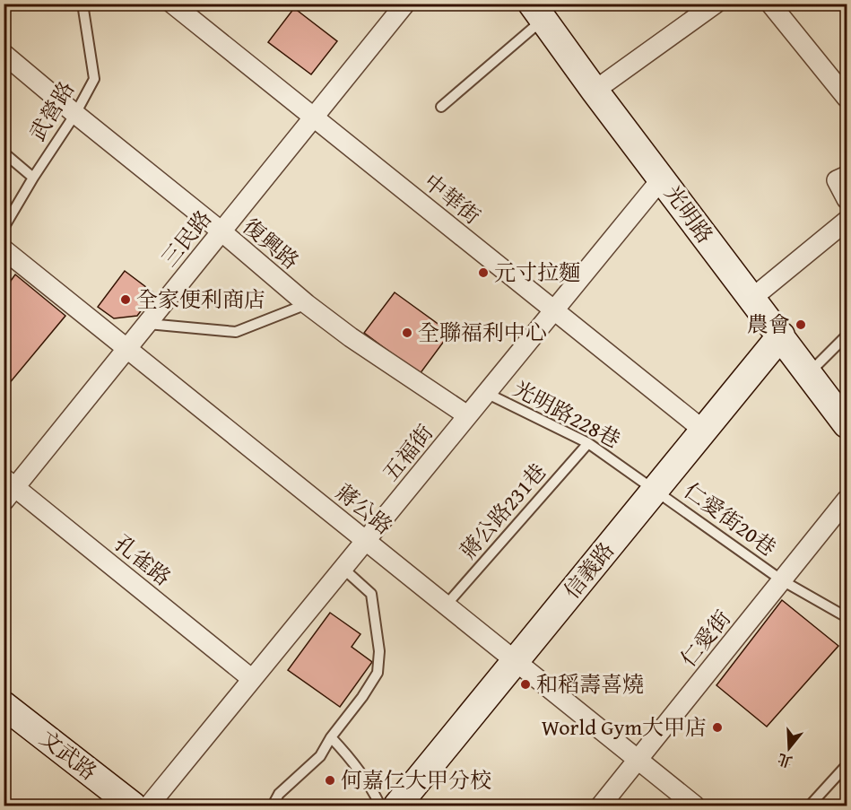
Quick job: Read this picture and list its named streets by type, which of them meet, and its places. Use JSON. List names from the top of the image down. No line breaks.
{"streets":{"street":["中華街","光明路","三民路","復興路","五福街","蔣公路","孔雀路","信義路","仁愛街","文武路"],"lane":["武營路","光明路228巷","蔣公路231巷","仁愛街20巷"]},"crossings":[["武營路","復興路"],["中華街","三民路"],["中華街","五福街"],["中華街","信義路"],["光明路","五福街"],["光明路","信義路"],["三民路","復興路"],["三民路","蔣公路"],["三民路","孔雀路"],["復興路","五福街"],["光明路228巷","五福街"],["光明路228巷","蔣公路231巷"],["光明路228巷","仁愛街20巷"],["光明路228巷","信義路"],["五福街","蔣公路"],["五福街","孔雀路"],["蔣公路","蔣公路231巷"],["蔣公路","信義路"],["蔣公路","仁愛街"],["仁愛街20巷","信義路"],["仁愛街20巷","仁愛街"]],"places":["元寸拉麵","全家便利商店","農會","全聯福利中心","和稻壽喜燒","World Gym大甲店","何嘉仁大甲分校"],"north":"bottom"}
